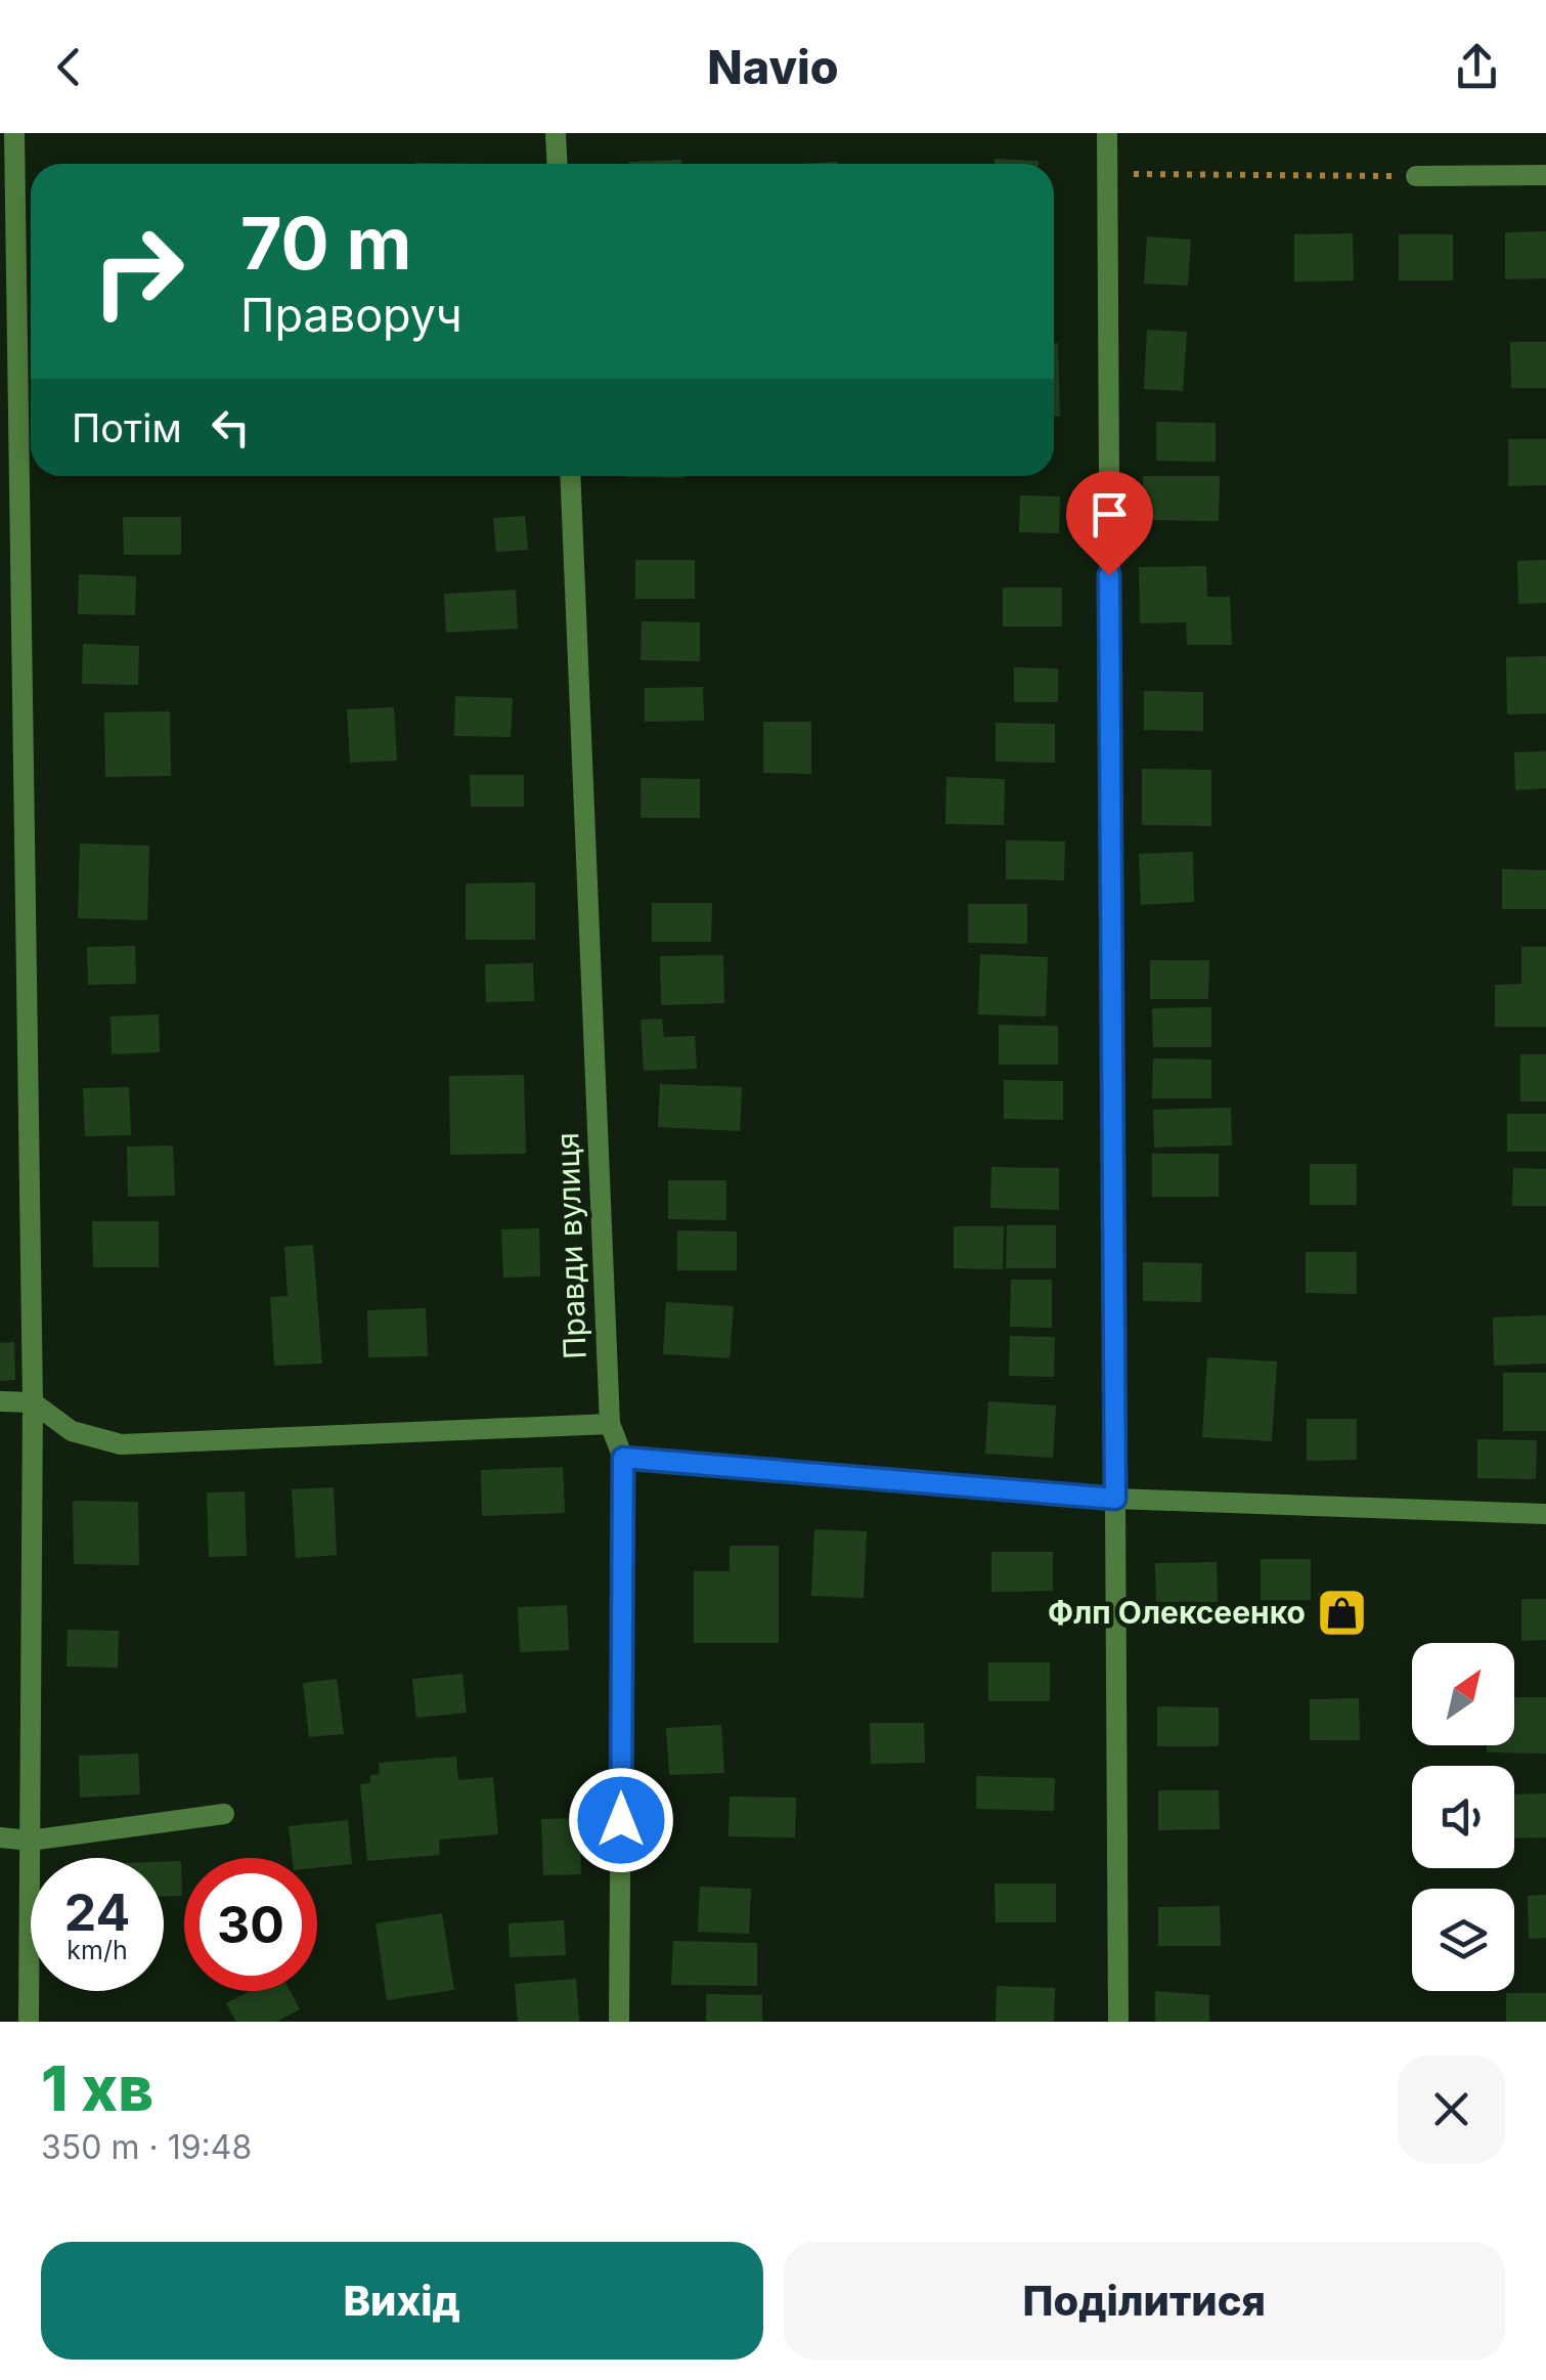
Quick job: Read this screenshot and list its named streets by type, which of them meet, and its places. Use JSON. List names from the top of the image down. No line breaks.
{"streets":{"street":["Правди вулиця"]},"places":{"shop":["Флп Олексеенко"]},"north":"top right","page":{"header":"Navio","turn":["70 m","Праворуч"],"then":"Потім","speed":"24 km/h","limit":"30","heading":["1 хв","350 m · 19:48"],"buttons":["Вихід","Поділитися"]}}
